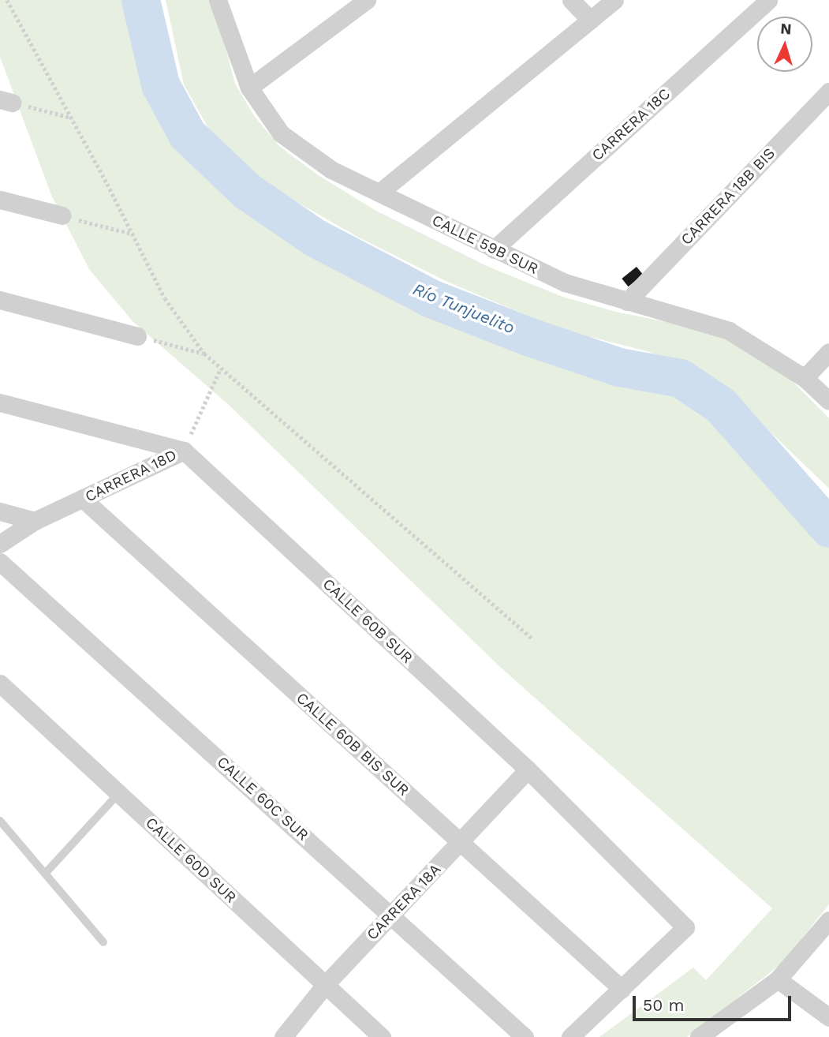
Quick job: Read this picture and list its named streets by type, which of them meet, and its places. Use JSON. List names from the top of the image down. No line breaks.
{"streets":{"street":["CARRERA 18C","CARRERA 18B BIS","CALLE 59B SUR","CARRERA 18D","CALLE 60B SUR","CALLE 60B BIS SUR","CALLE 60C SUR","CALLE 60D SUR","CARRERA 18A"]},"crossings":[["CARRERA 18C","CALLE 59B SUR"],["CARRERA 18B BIS","CALLE 59B SUR"],["CARRERA 18D","CALLE 60B SUR"],["CARRERA 18D","CALLE 60B BIS SUR"],["CALLE 60B SUR","CALLE 60B BIS SUR"],["CALLE 60B SUR","CARRERA 18A"],["CALLE 60B BIS SUR","CARRERA 18A"],["CALLE 60C SUR","CARRERA 18A"],["CALLE 60D SUR","CARRERA 18A"]],"water":["Río Tunjuelito"],"scale_bar":"50 m","north":"top"}
